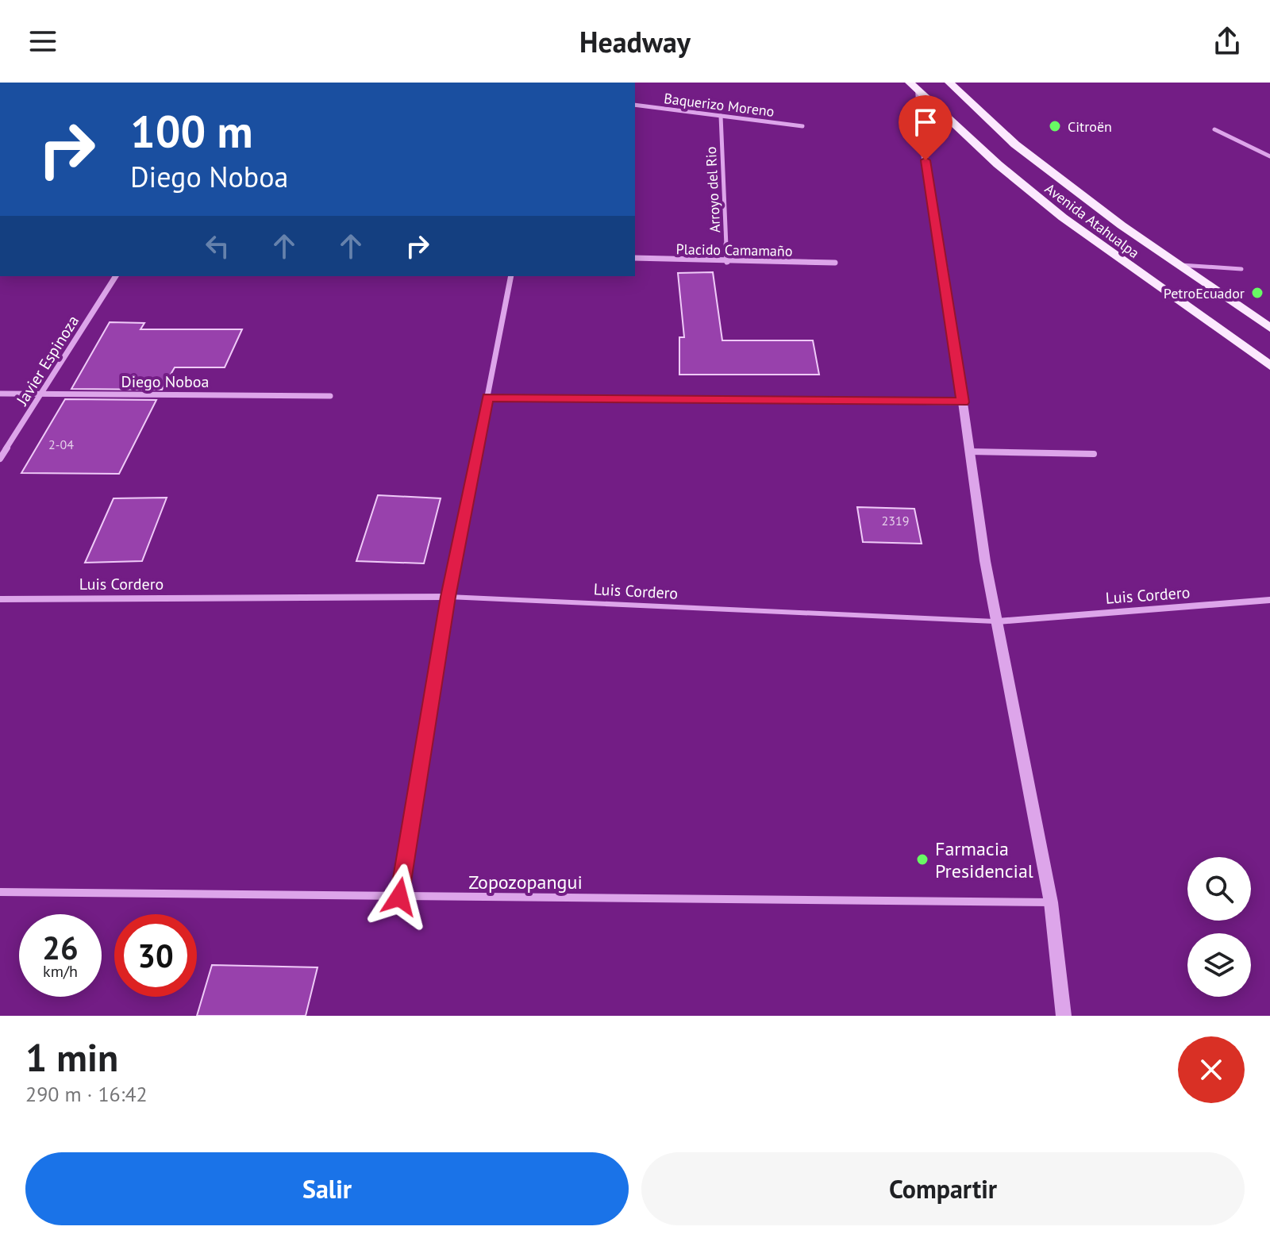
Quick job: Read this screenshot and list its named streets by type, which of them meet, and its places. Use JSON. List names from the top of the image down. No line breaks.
{"streets":{"main road":["Avenida Atahualpa"],"street":["Baquerizo Moreno","Arroyo del Rio","Placido Camamaño","Javier Espinoza","Diego Noboa","Luis Cordero","Zopozopangui"]},"crossings":[["Baquerizo Moreno","Arroyo del Rio"],["Arroyo del Rio","Placido Camamaño"],["Javier Espinoza","Diego Noboa"]],"places":["Citroën","PetroEcuador","Farmacia Presidencial"],"house_numbers":["2-04","2319"],"page":{"header":"Headway","turn":["100 m","Diego Noboa"],"speed":"26 km/h","limit":"30","heading":["1 min","290 m · 16:42"],"buttons":["Salir","Compartir"]}}
